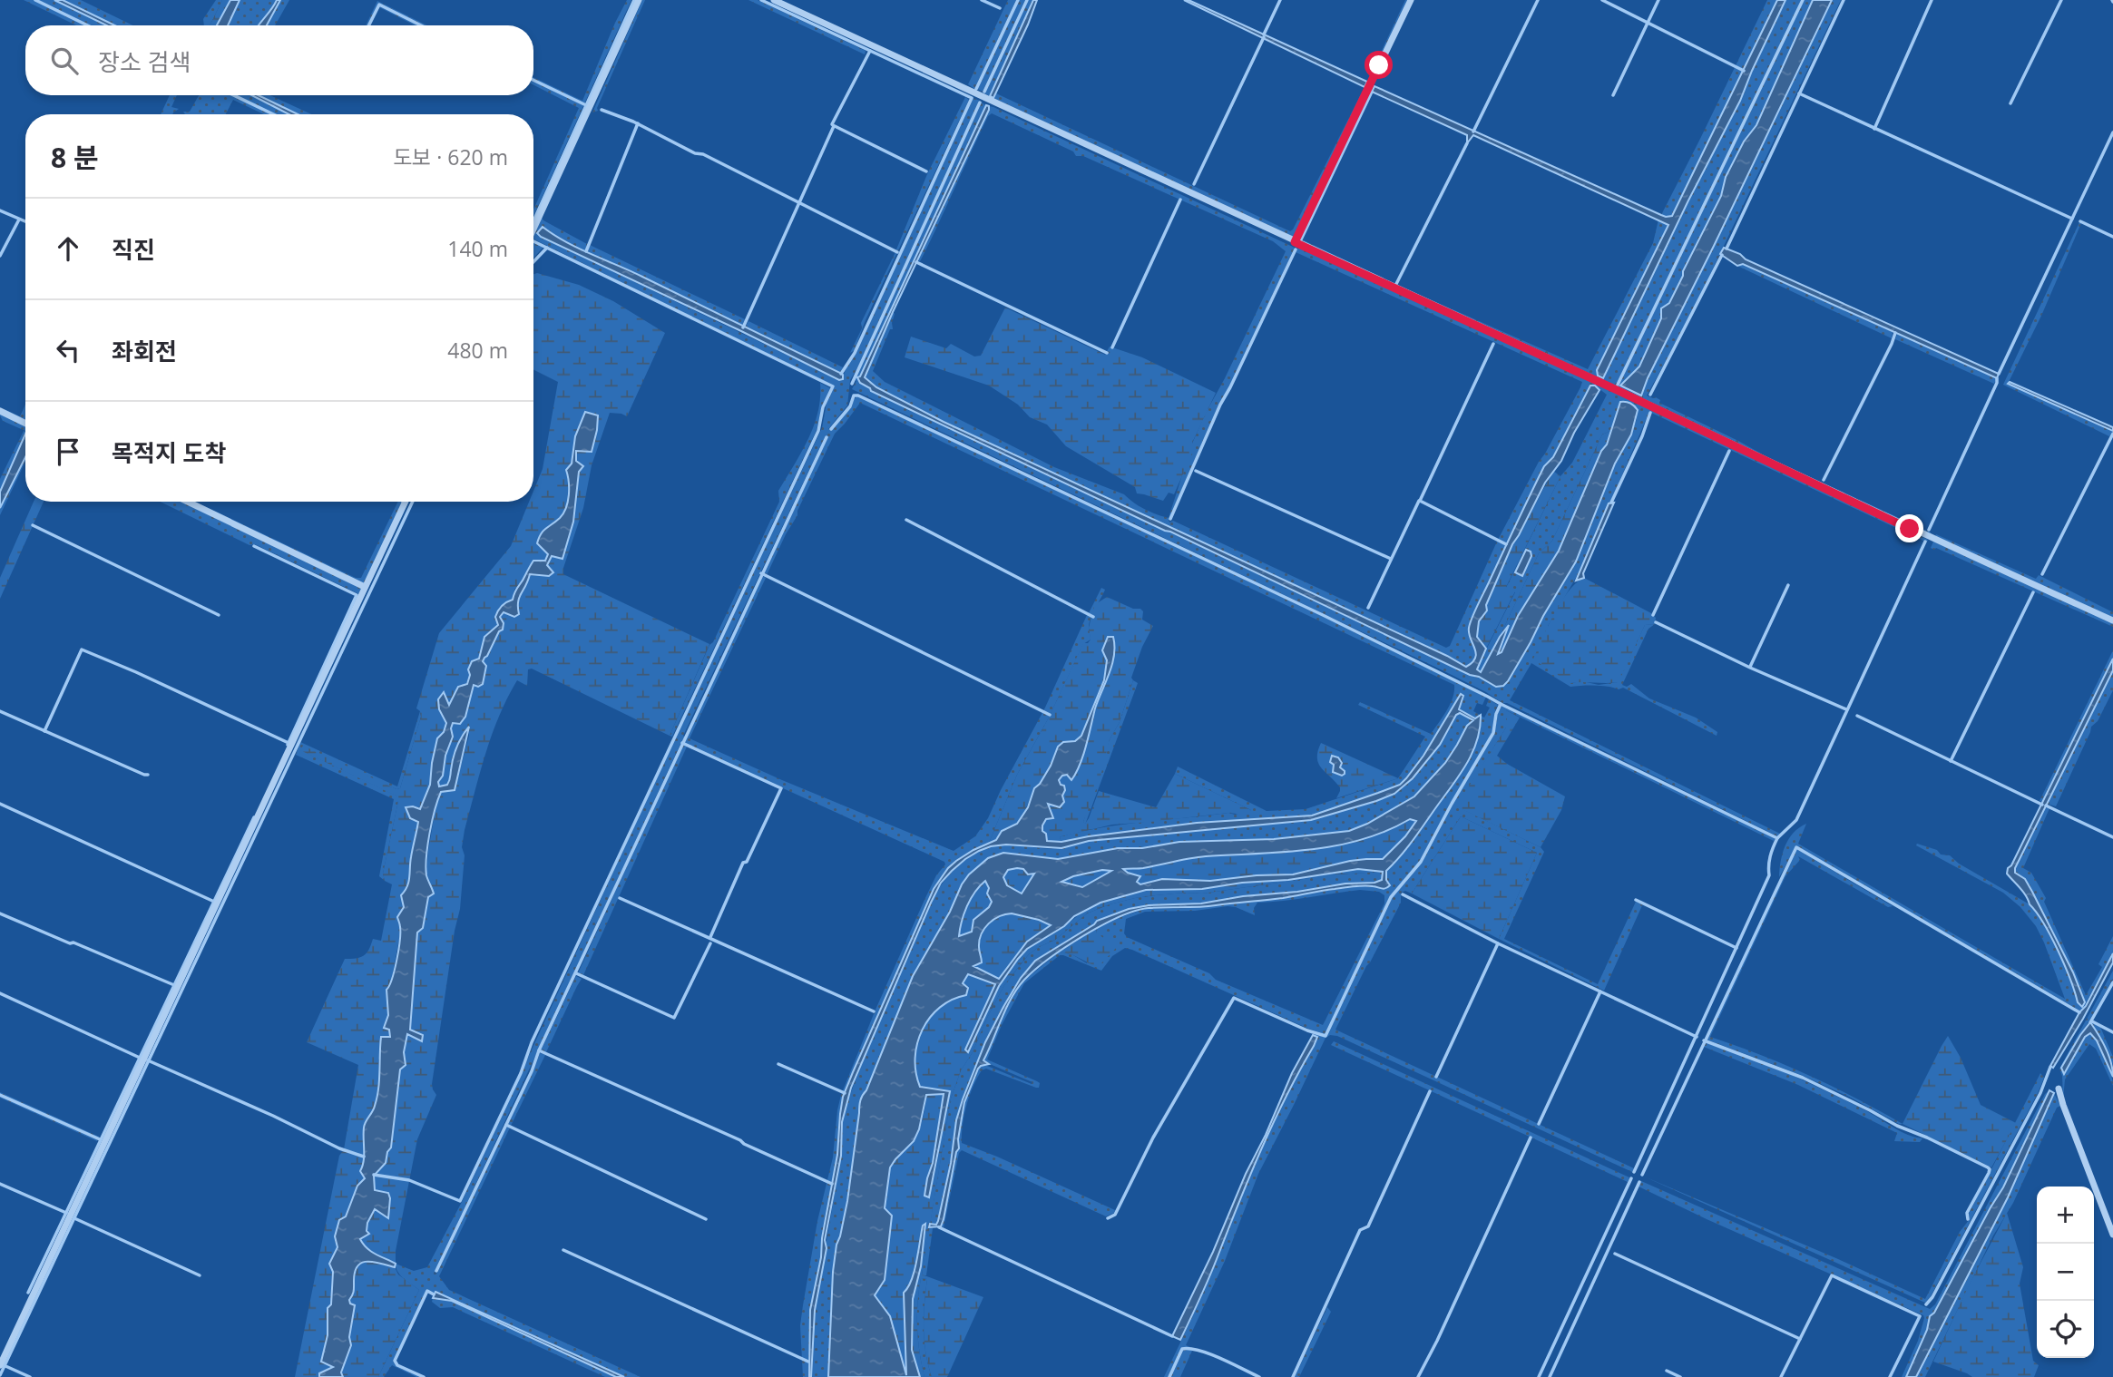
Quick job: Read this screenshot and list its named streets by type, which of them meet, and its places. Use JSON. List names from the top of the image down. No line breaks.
{"page":{"search":"장소 검색","heading":["8 분","도보 · 620 m"],"list":[["직진","140 m"],["좌회전","480 m"],"목적지 도착"],"map_buttons":["+","−"]}}
